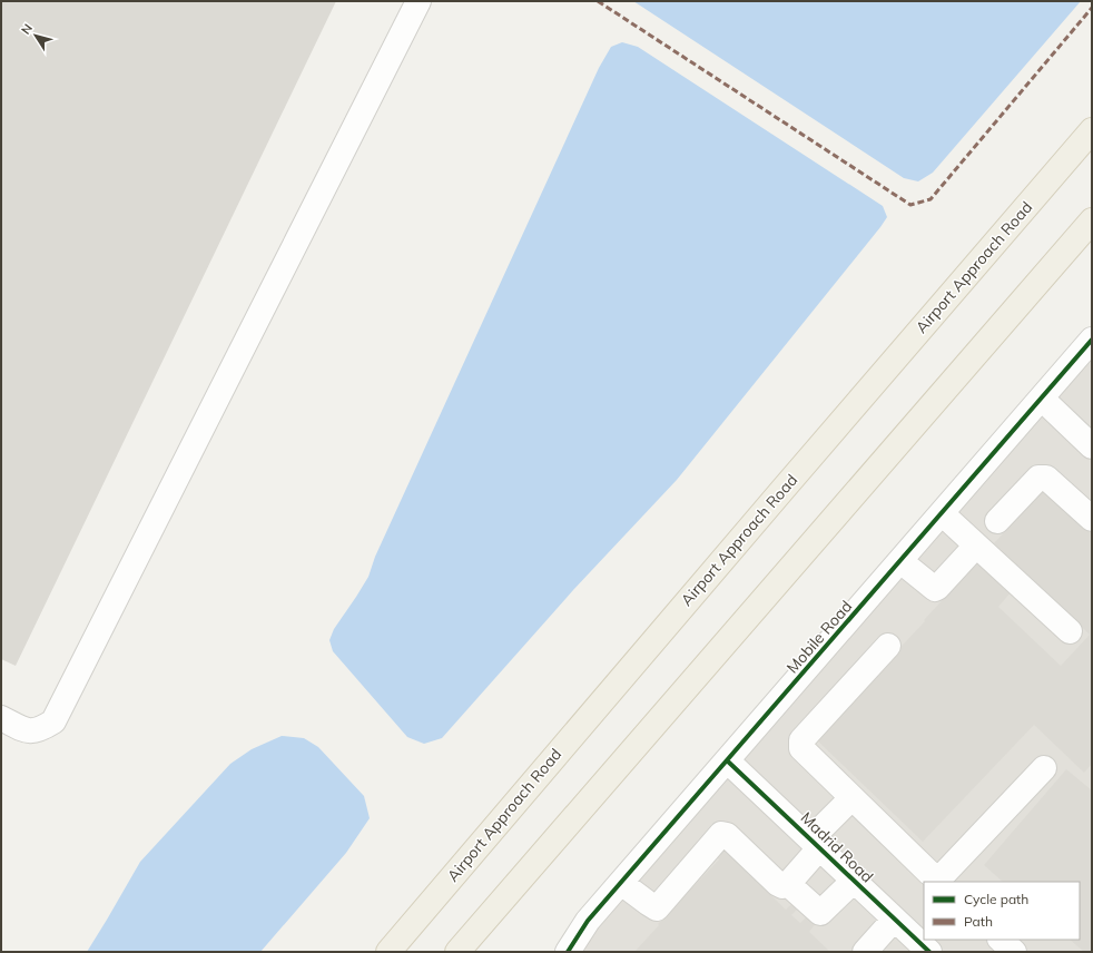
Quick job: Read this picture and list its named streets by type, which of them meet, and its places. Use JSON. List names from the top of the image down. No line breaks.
{"streets":{"main road":["Airport Approach Road"],"street":["Mobile Road","Madrid Road"]},"crossings":[["Mobile Road","Madrid Road"]],"legend":["Cycle path","Path"],"north":"top left"}
